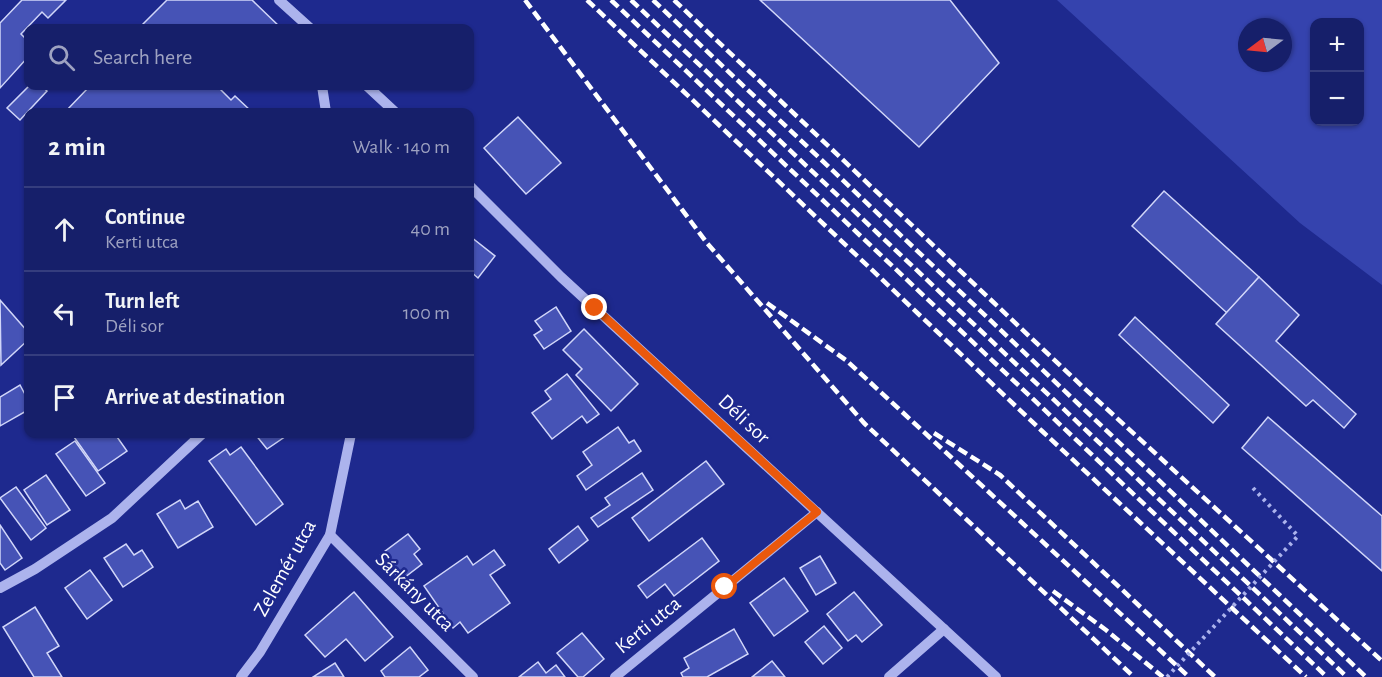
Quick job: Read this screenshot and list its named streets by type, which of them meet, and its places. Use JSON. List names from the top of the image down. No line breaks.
{"streets":{"street":["Déli sor","Zelemér utca","Sárkány utca","Kerti utca"]},"crossings":[["Déli sor","Kerti utca"],["Zelemér utca","Sárkány utca"]],"north":"left","page":{"map_buttons":["+","−"],"search":"Search here","heading":["2 min","Walk · 140 m"],"list":[["Continue","Kerti utca","40 m"],["Turn left","Déli sor","100 m"],"Arrive at destination"]}}
